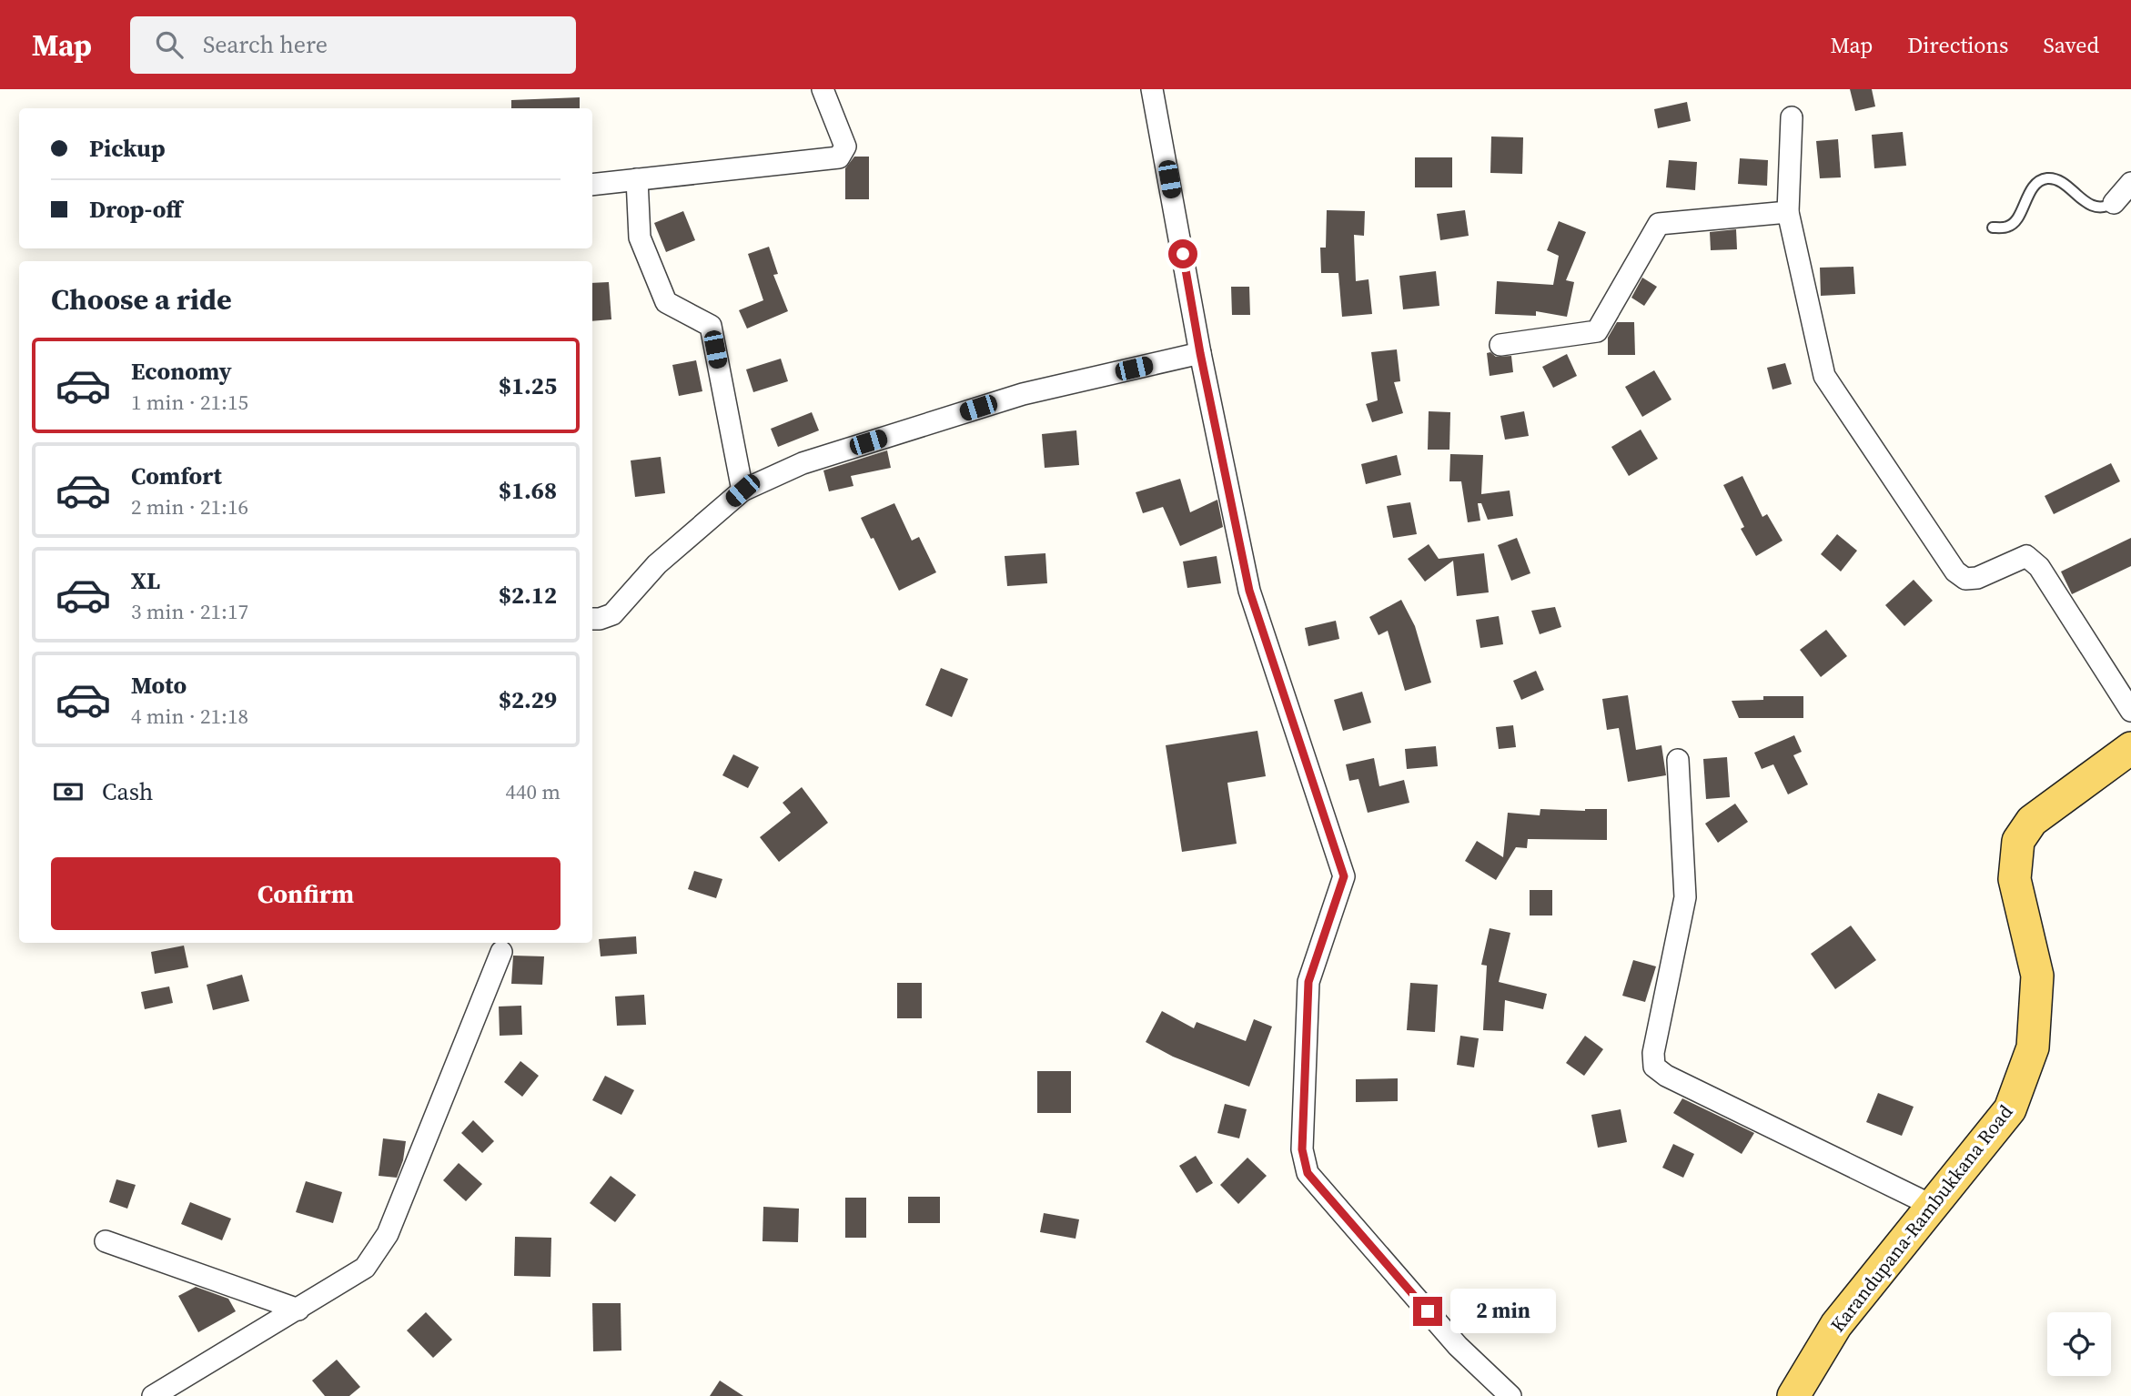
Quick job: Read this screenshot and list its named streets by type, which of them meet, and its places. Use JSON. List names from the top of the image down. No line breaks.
{"streets":{"main road":["Karandupana-Rambukkana Road"]},"page":{"header":"Map","search":"Search here","nav":["Map","Directions","Saved"],"banner":["Pickup","Drop-off"],"heading":"Choose a ride","list":[{"name":"Economy","note":"1 min · 21:15","value":"$1.25"},{"name":"Comfort","note":"2 min · 21:16","value":"$1.68"},{"name":"XL","note":"3 min · 21:17","value":"$2.12"},{"name":"Moto","note":"4 min · 21:18","value":"$2.29"}],"pay":["Cash","440 m"],"buttons":"Confirm","bubble":"2 min"}}
